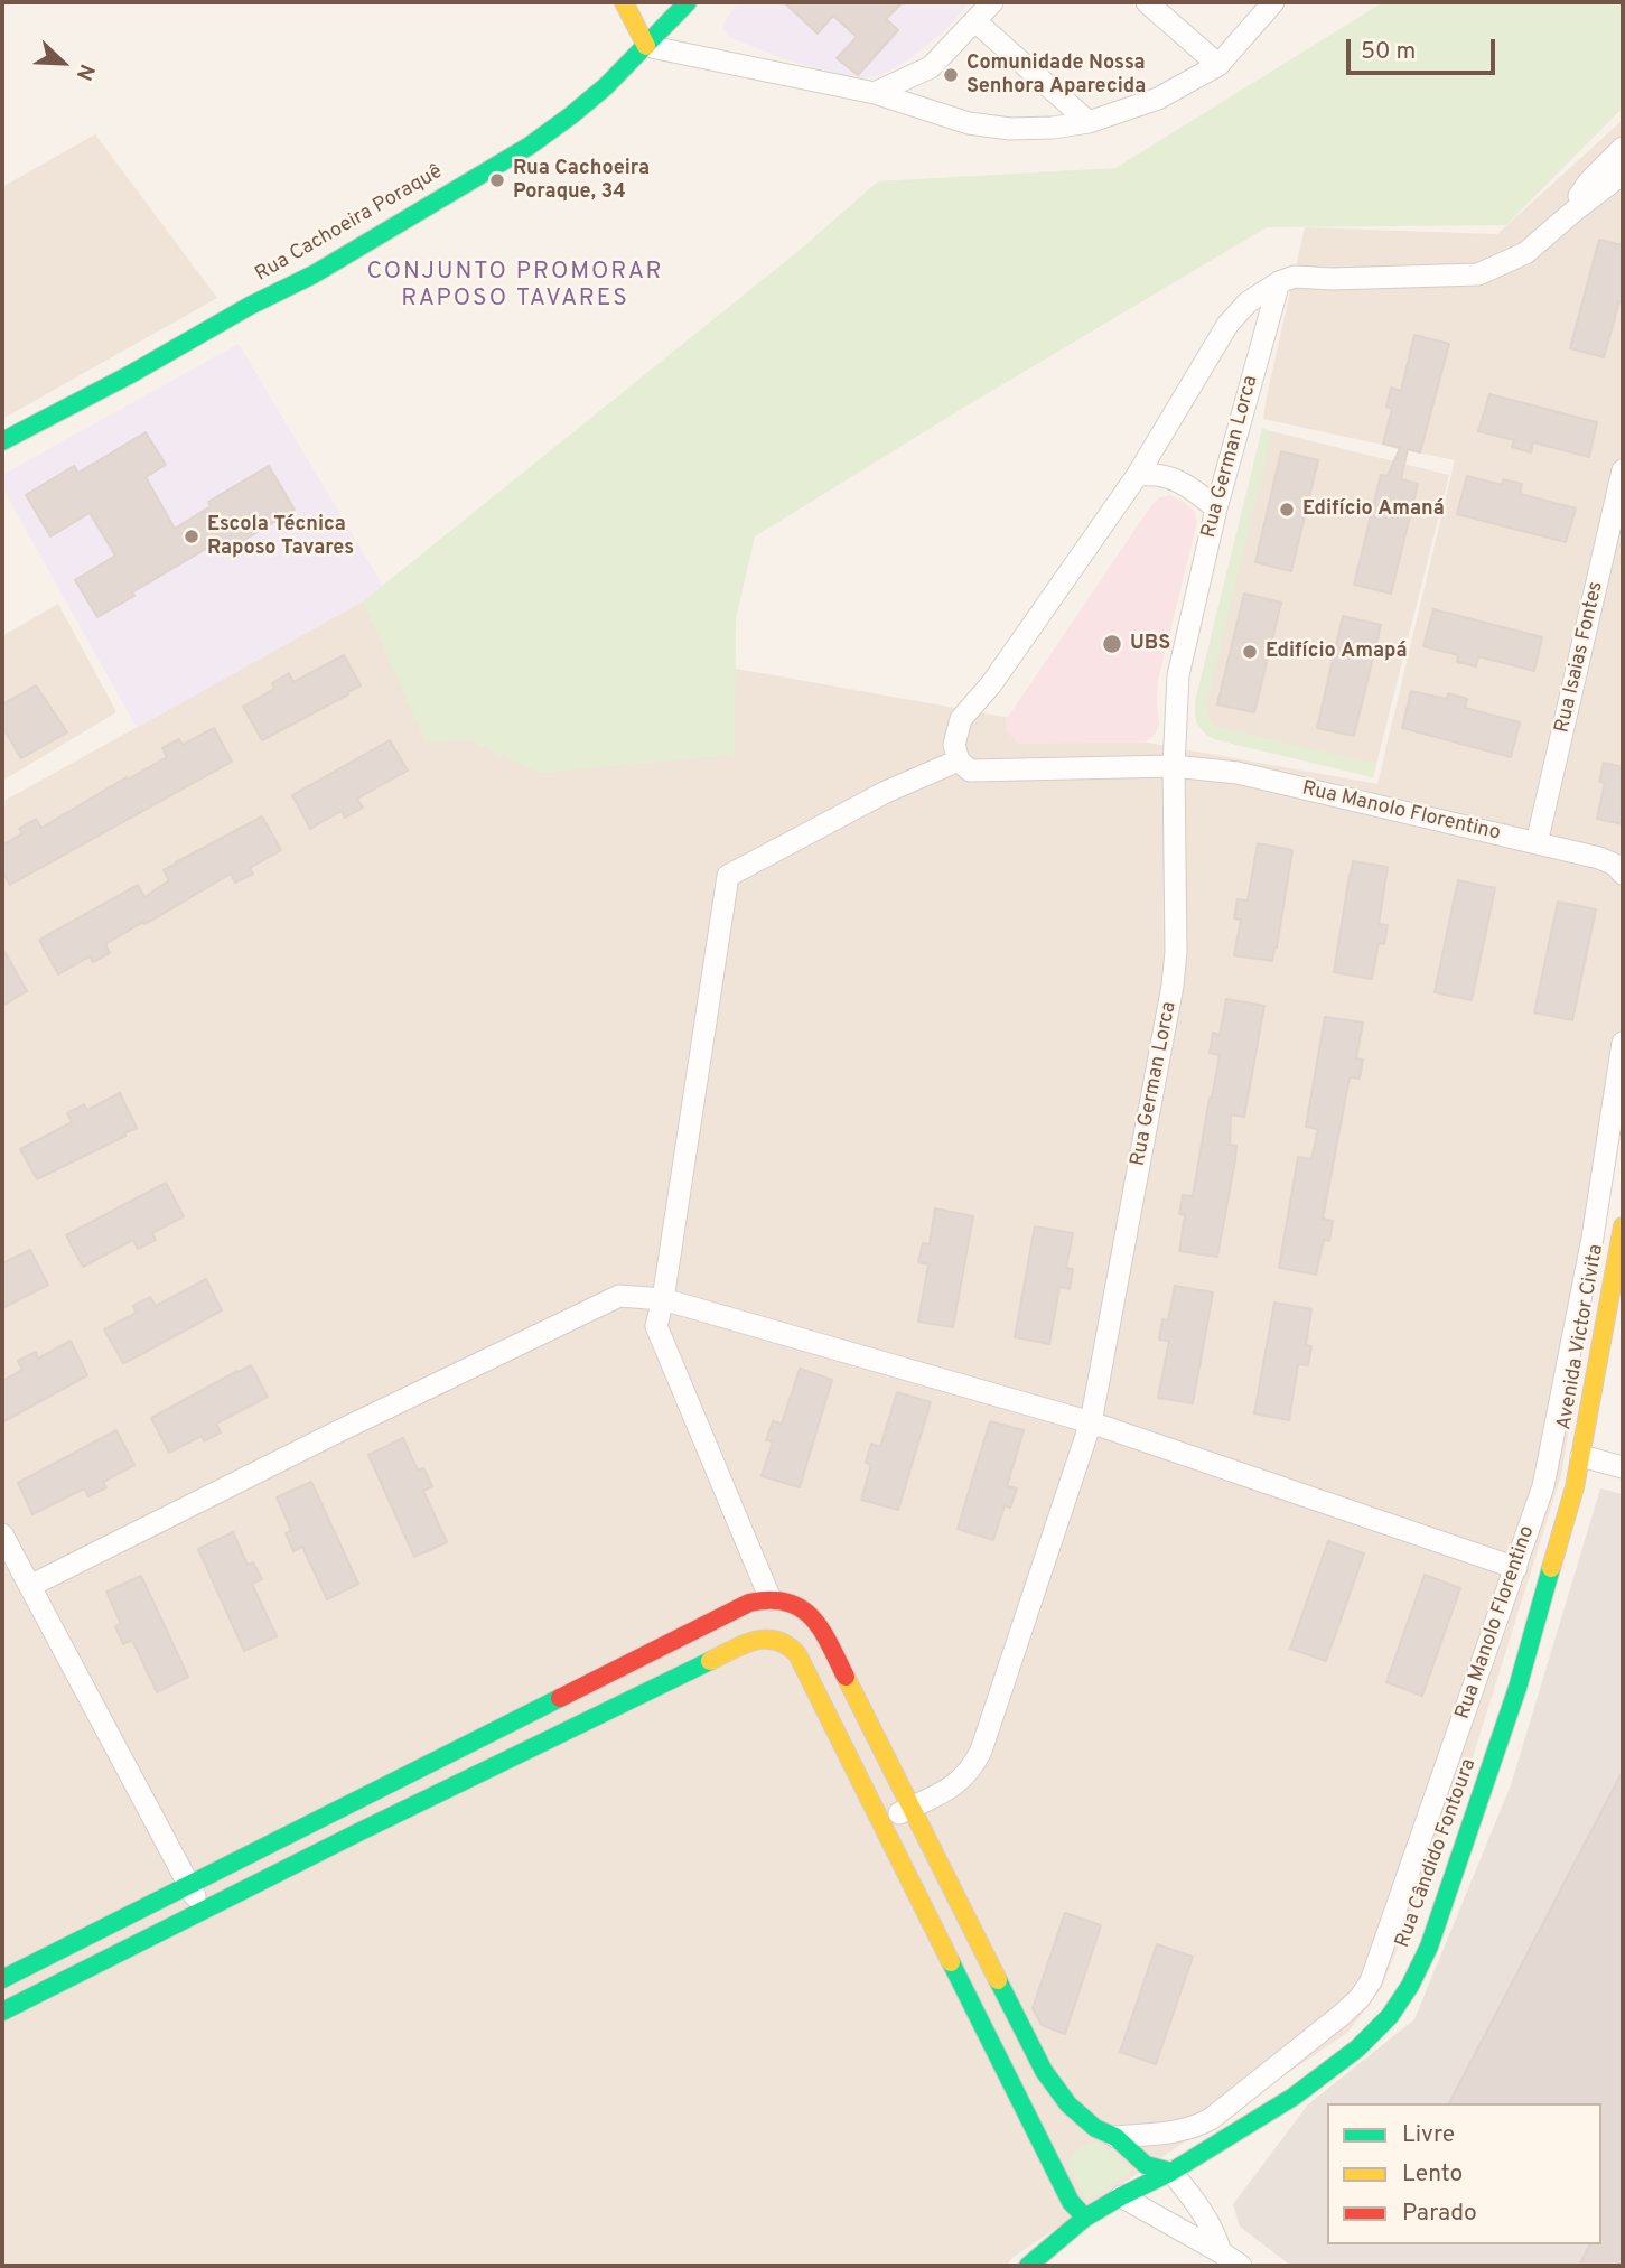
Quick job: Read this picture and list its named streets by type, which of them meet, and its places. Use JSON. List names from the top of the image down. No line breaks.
{"streets":{"street":["Rua Cachoeira Poraquê","Rua German Lorca","Rua Isaias Fontes","Rua Manolo Florentino","Avenida Victor Civita","Rua Cândido Fontoura"]},"crossings":[["Rua German Lorca","Rua Manolo Florentino"],["Rua Isaias Fontes","Rua Manolo Florentino"],["Avenida Victor Civita","Rua Cândido Fontoura"]],"districts":["CONJUNTO PROMORAR RAPOSO TAVARES"],"places":["Comunidade Nossa Senhora Aparecida","Rua Cachoeira Poraque, 34","Edifício Amaná","Escola Técnica Raposo Tavares","UBS","Edifício Amapá"],"legend":["Livre","Lento","Parado"],"scale_bar":"50 m","north":"bottom right"}
